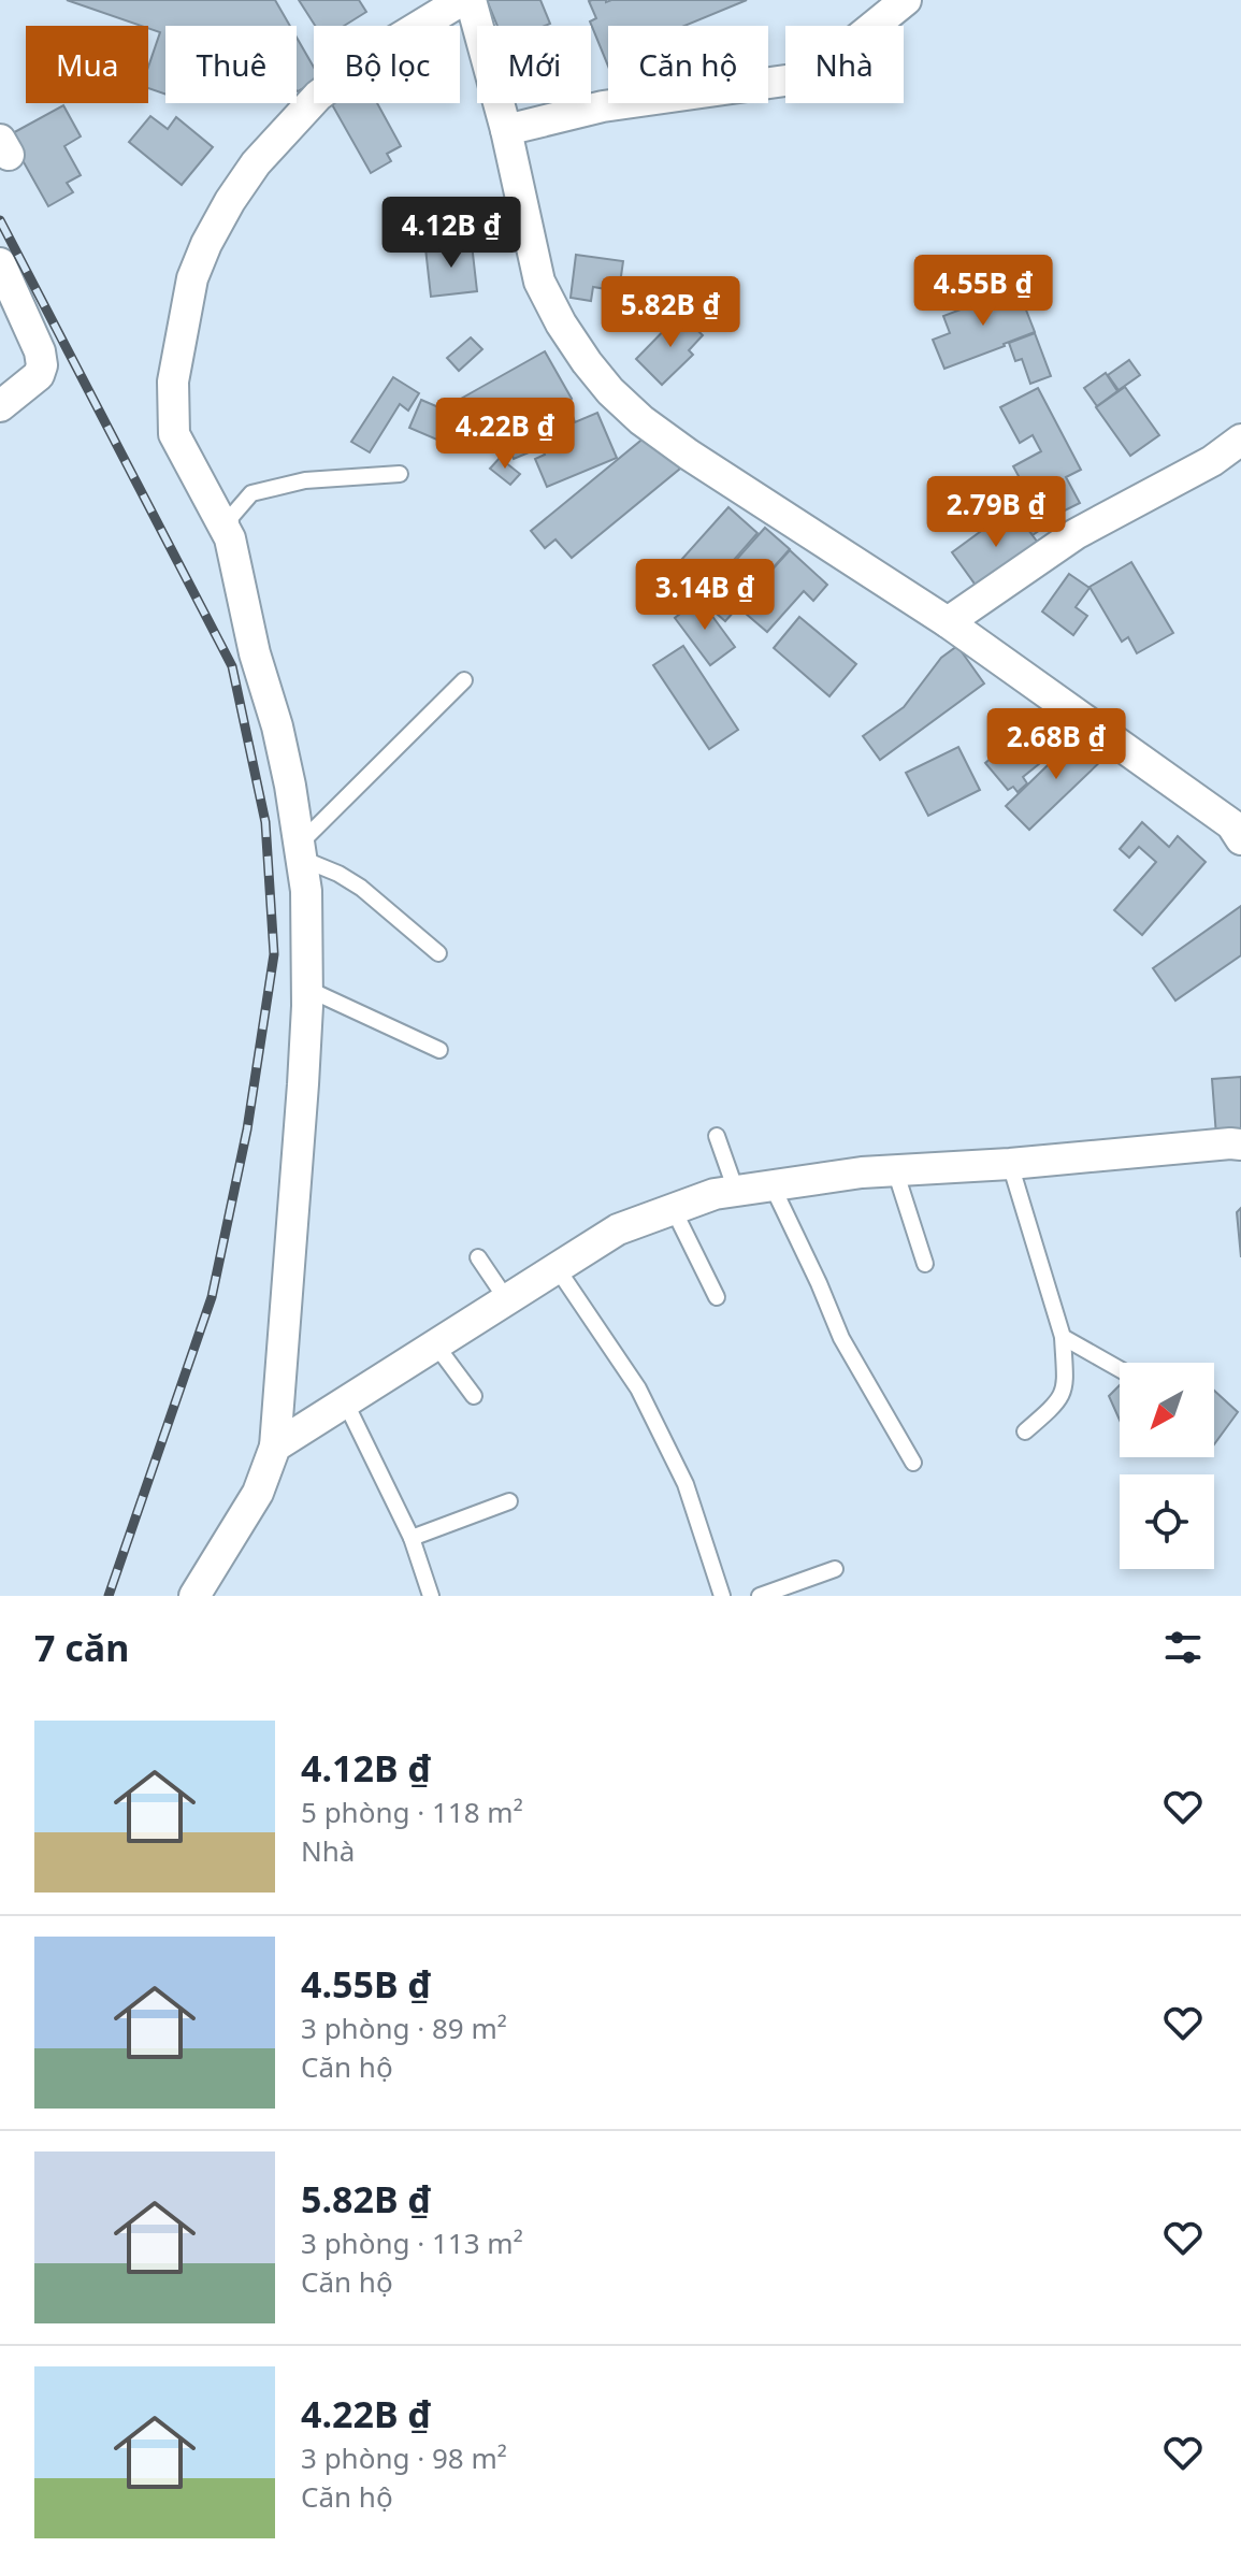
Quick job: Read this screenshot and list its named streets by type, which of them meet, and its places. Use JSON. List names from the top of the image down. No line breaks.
{"north":"bottom left","page":{"chip":["Mua","Thuê","Bộ lọc","Mới","Căn hộ","Nhà"],"price":["4.12B ₫","4.55B ₫","5.82B ₫","4.22B ₫","2.79B ₫","3.14B ₫","2.68B ₫"],"heading":"7 căn","list":[{"name":"4.12B ₫","note":"5 phòng · 118 m² · Nhà"},{"name":"4.55B ₫","note":"3 phòng · 89 m² · Căn hộ"},{"name":"5.82B ₫","note":"3 phòng · 113 m² · Căn hộ"},{"name":"4.22B ₫","note":"3 phòng · 98 m² · Căn hộ"}]}}
